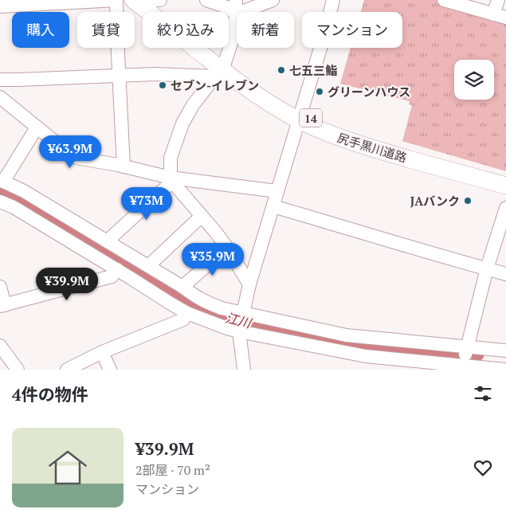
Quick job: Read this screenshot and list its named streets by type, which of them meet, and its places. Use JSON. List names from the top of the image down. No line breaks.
{"streets":{"main road":["14","尻手黒川道路"]},"water":["江川"],"places":["七五三鮨","セブン-イレブン","グリーンハウス","JAバンク"],"page":{"chip":["購入","賃貸","絞り込み","新着","マンション"],"price":["¥63.9M","¥73M","¥35.9M","¥39.9M"],"heading":"4件の物件","list":[{"name":"¥39.9M","note":"2部屋 · 70 m² · マンション"}]}}
